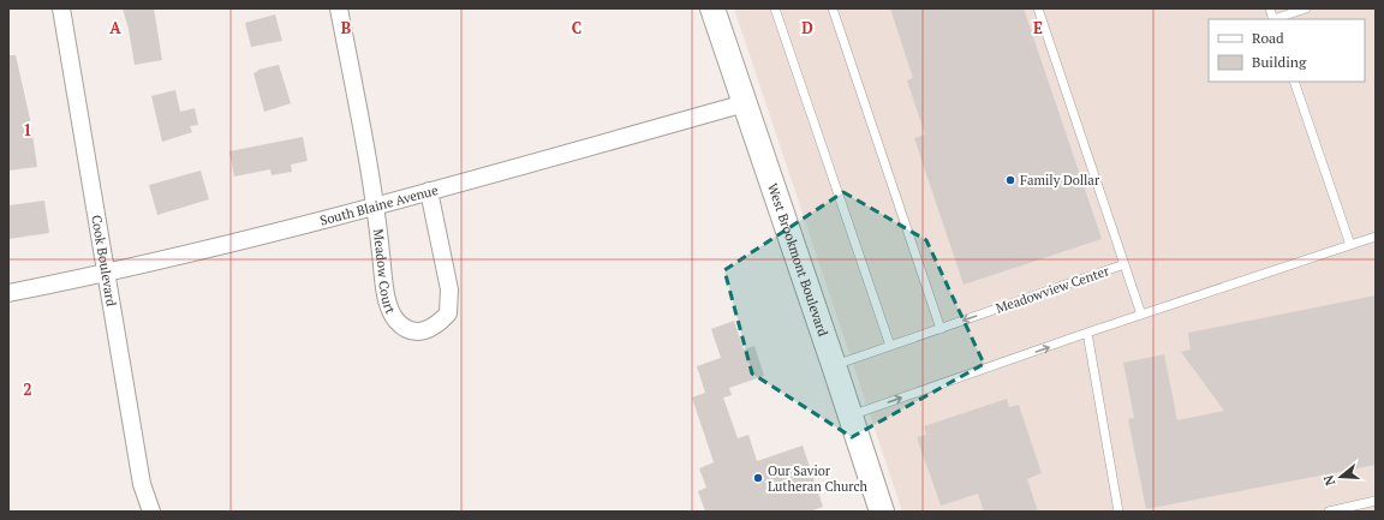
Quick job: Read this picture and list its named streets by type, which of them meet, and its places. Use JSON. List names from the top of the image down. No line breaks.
{"streets":{"main road":["West Brookmont Boulevard"],"street":["South Blaine Avenue","Cook Boulevard","Meadow Court"],"lane":["Meadowview Center"]},"crossings":[["South Blaine Avenue","West Brookmont Boulevard"],["South Blaine Avenue","Cook Boulevard"],["South Blaine Avenue","Meadow Court"],["West Brookmont Boulevard","Meadowview Center"]],"places":["Family Dollar","Our Savior Lutheran Church"],"legend":["Road","Building"],"north":"left","grid":{"columns":["A","B","C","D","E"],"rows":["1","2"]}}
